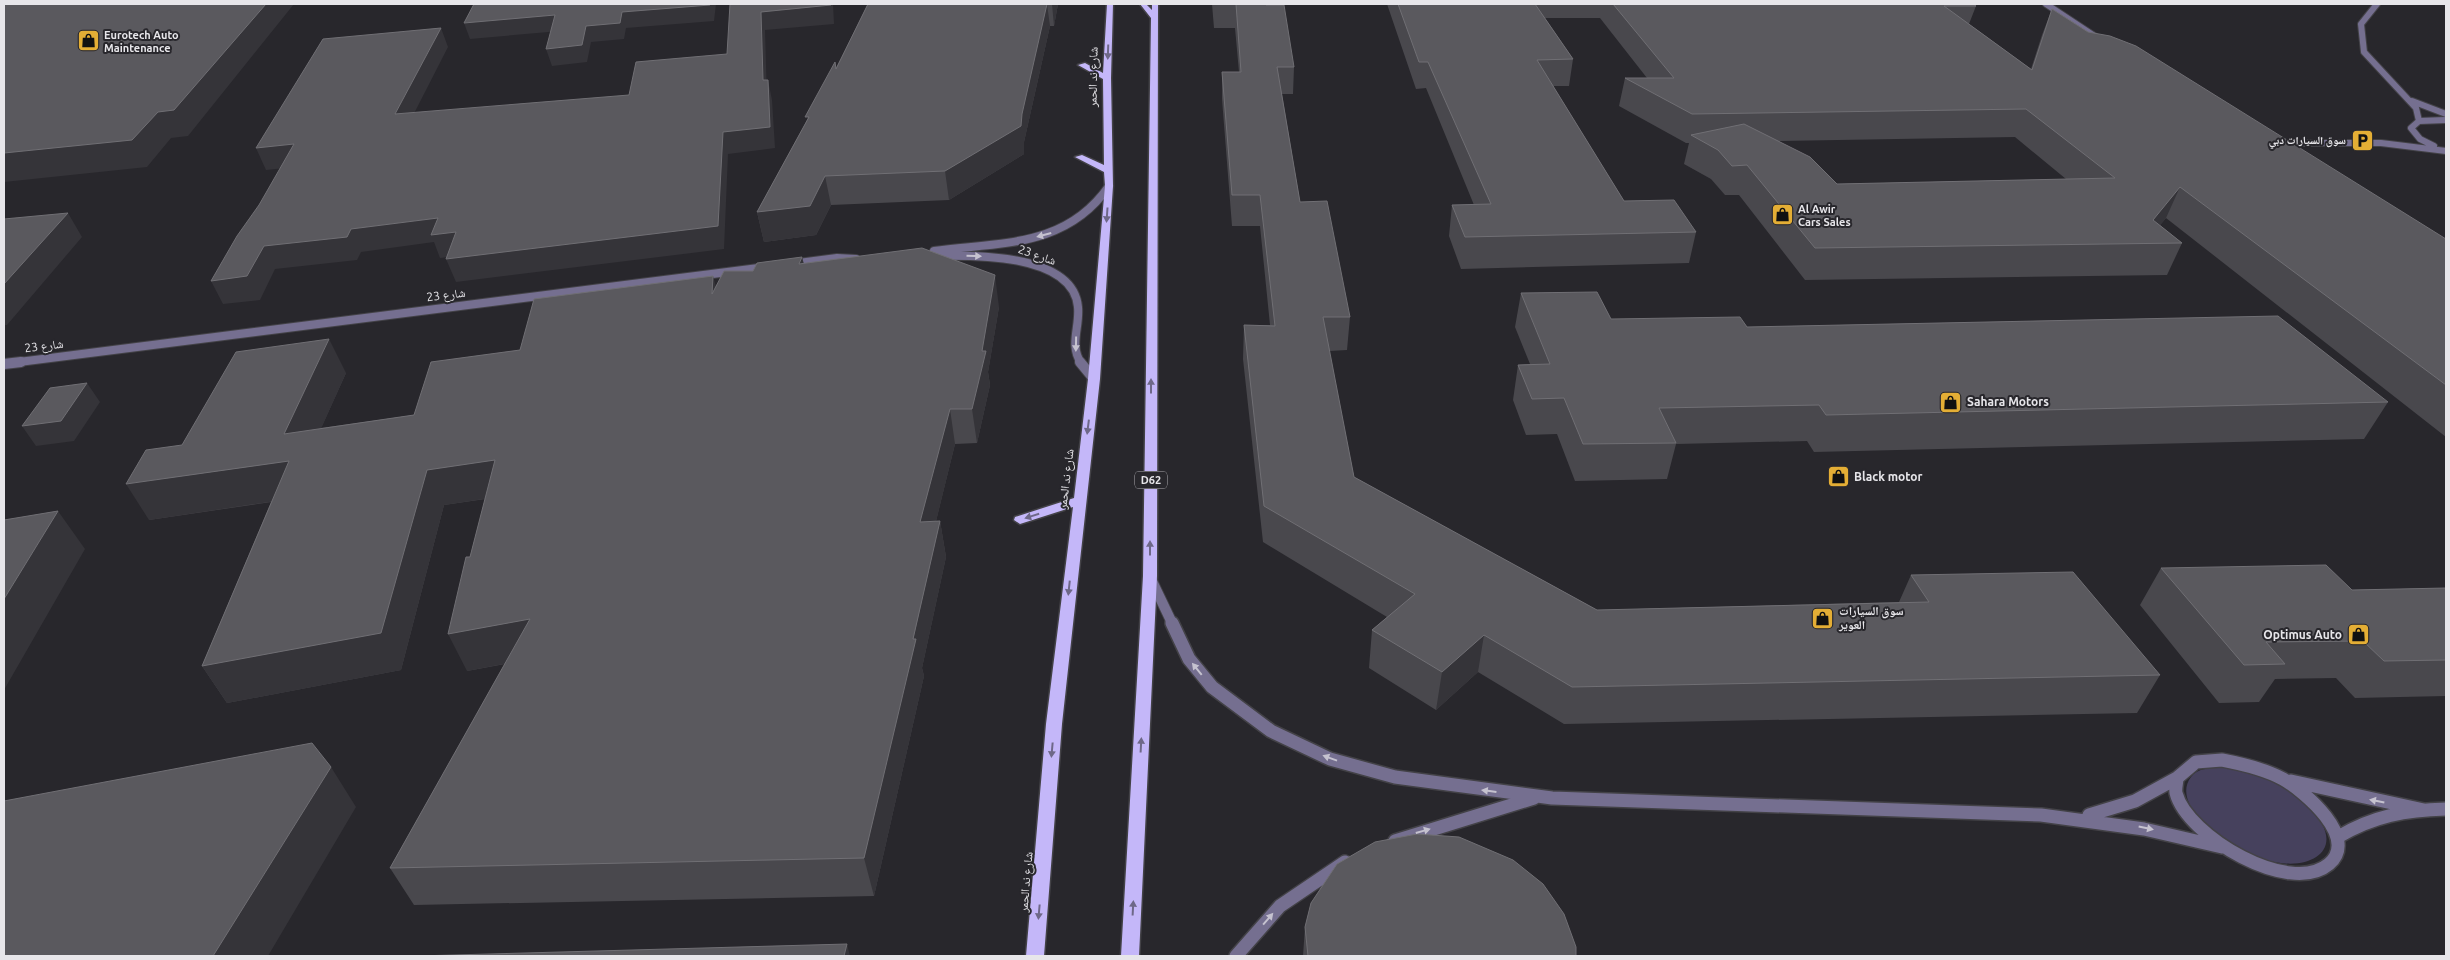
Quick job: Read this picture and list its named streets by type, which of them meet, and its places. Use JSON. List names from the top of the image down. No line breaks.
{"streets":{"main road":["شارع ند الحمر","D62"],"street":["شارع 23"]},"crossings":[["شارع ند الحمر","شارع 23"]],"places":{"shop":["Eurotech Auto Maintenance","Al Awir Cars Sales","Sahara Motors","Black motor","سوق السيارات العوير","Optimus Auto"],"parking":["سوق السيارات دبي"]}}
